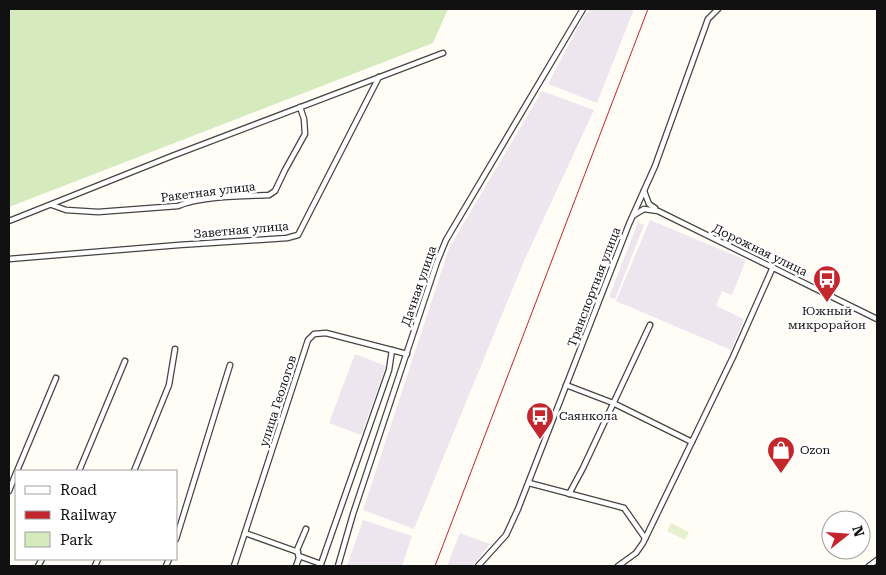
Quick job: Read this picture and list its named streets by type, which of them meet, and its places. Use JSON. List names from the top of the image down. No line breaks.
{"streets":{"street":["Ракетная улица","Заветная улица","Дорожная улица","Дачная улица","Транспортная улица","улица Геологов"]},"crossings":[["Дачная улица","улица Геологов"]],"places":{"bus stop":["Южный микрорайон","Саянкола"],"shop":["Ozon"]},"legend":["Road","Railway","Park"],"north":"right"}
